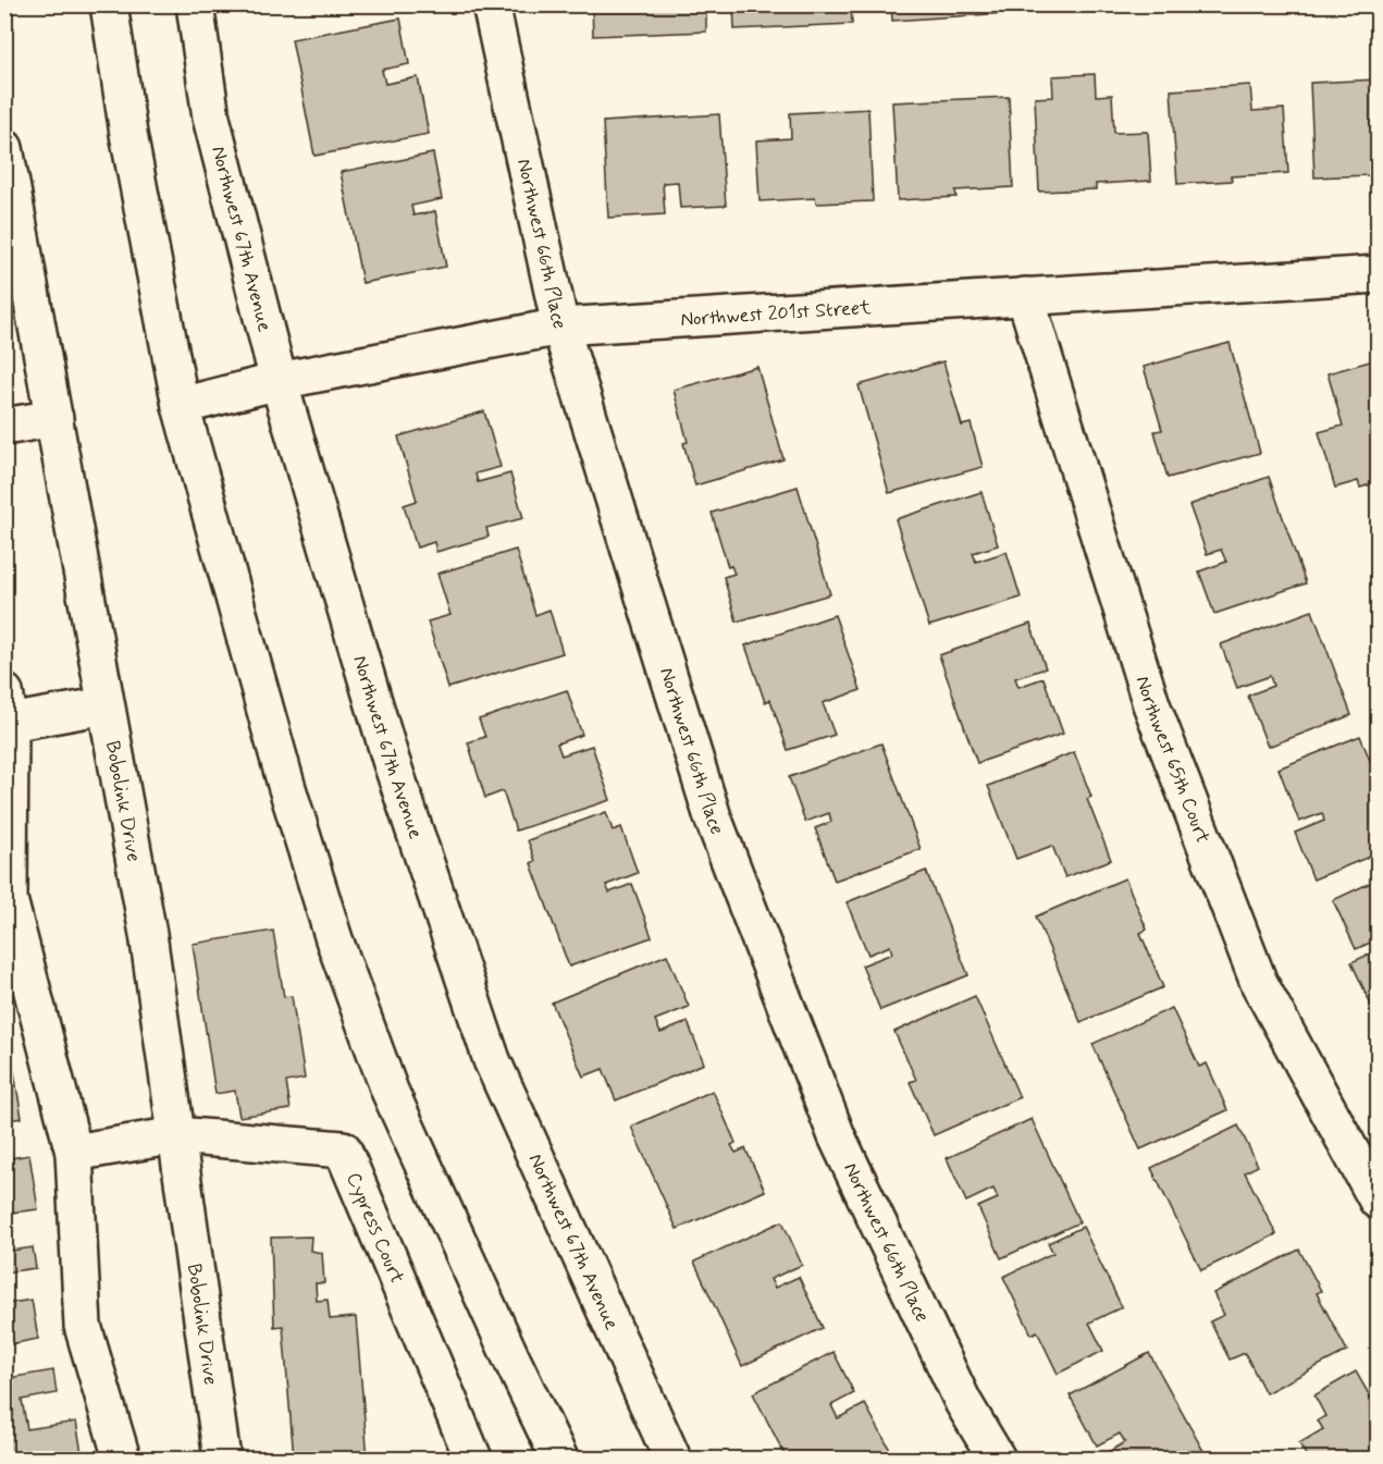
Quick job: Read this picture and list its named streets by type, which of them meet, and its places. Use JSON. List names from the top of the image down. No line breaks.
{"streets":{"street":["Northwest 67th Avenue","Northwest 66th Place","Northwest 201st Street","Northwest 65th Court","Bobolink Drive","Cypress Court"]},"crossings":[["Northwest 67th Avenue","Northwest 201st Street"],["Northwest 66th Place","Northwest 201st Street"],["Northwest 201st Street","Northwest 65th Court"],["Bobolink Drive","Cypress Court"]]}
